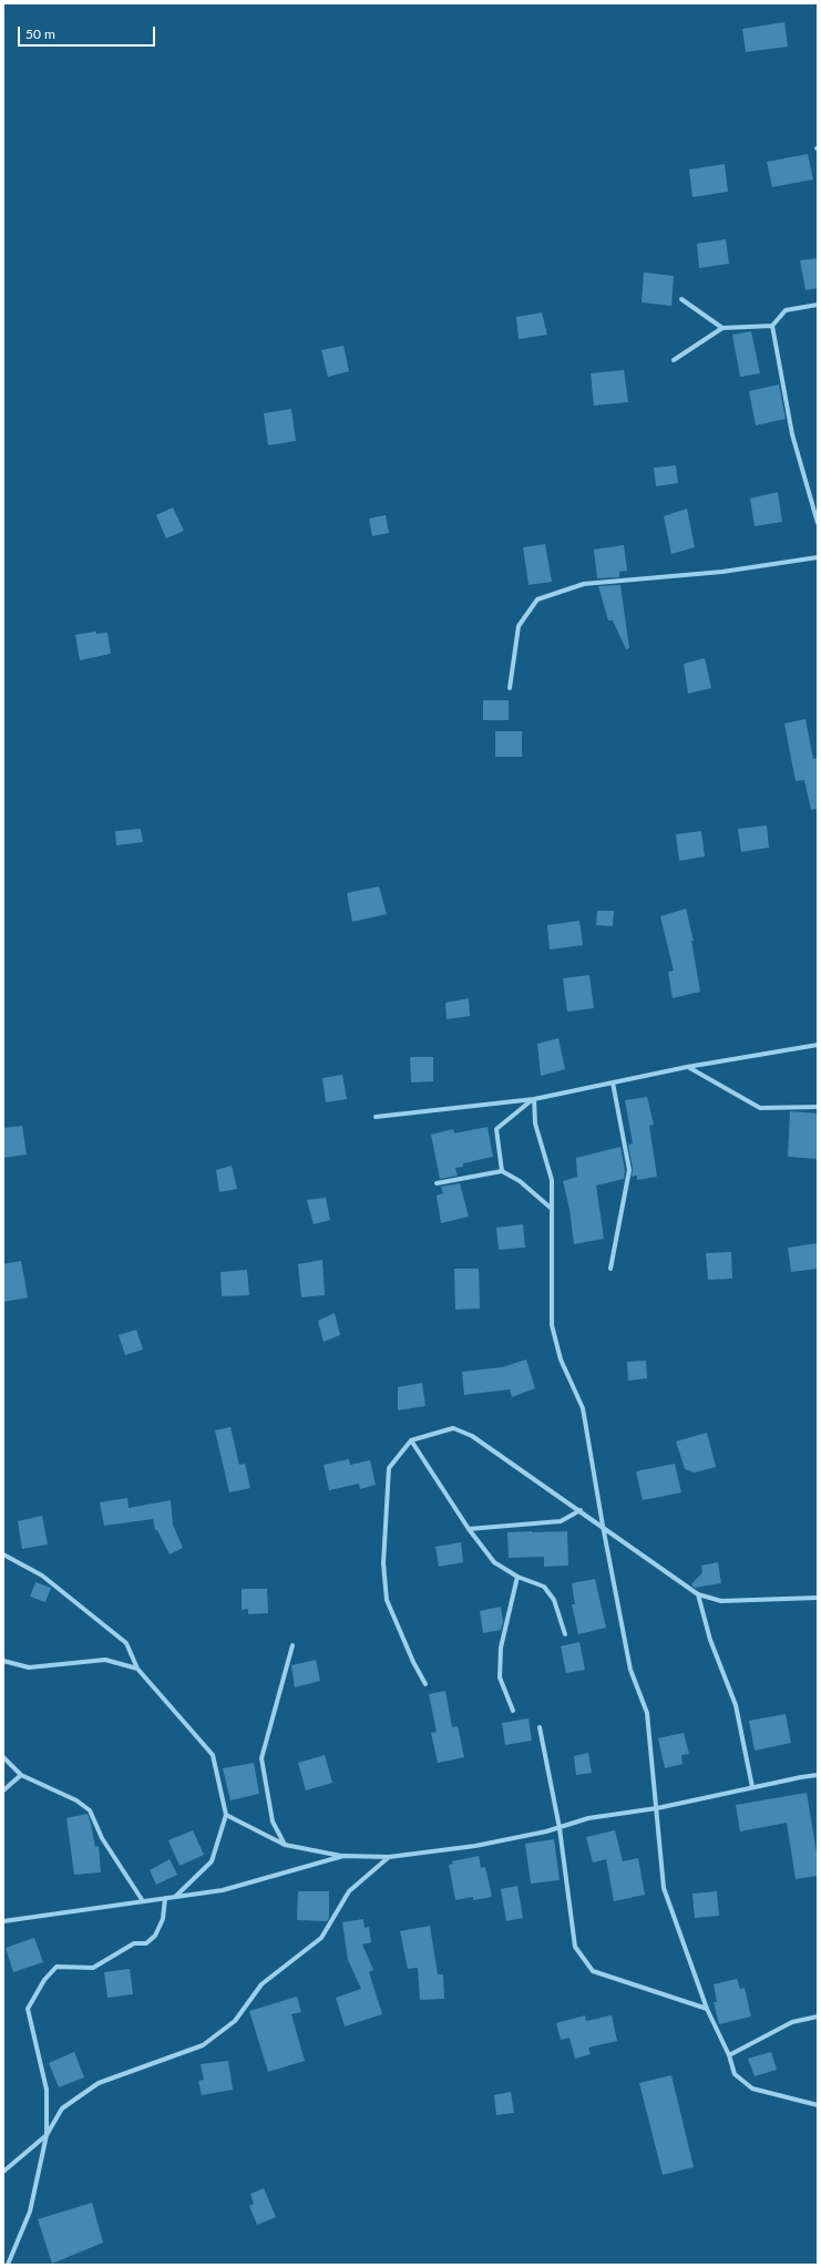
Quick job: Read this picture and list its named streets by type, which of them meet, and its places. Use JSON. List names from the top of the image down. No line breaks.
{"scale_bar":"50 m"}
